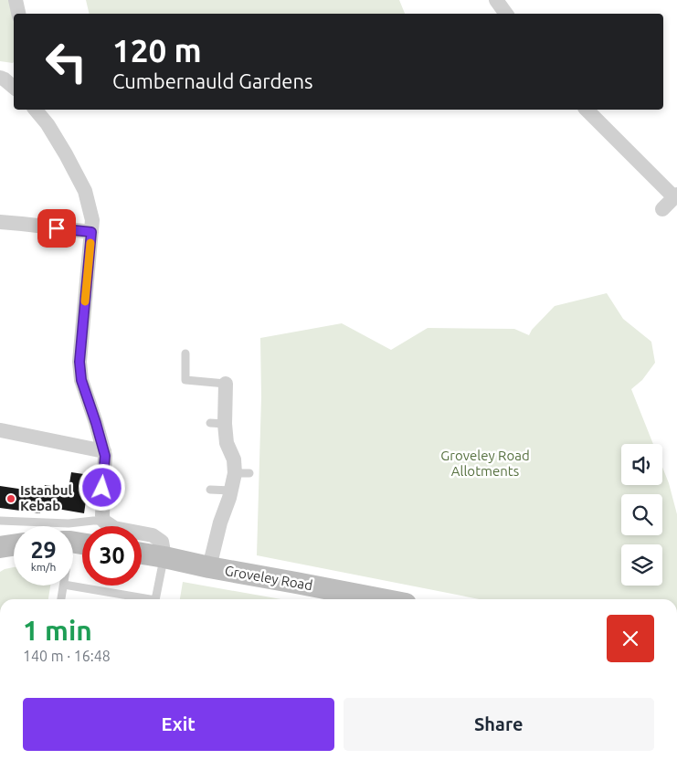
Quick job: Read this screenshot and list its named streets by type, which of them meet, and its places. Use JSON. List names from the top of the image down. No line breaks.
{"streets":{"street":["Groveley Road"]},"parks":["Groveley Road Allotments"],"places":["Istanbul Kebab"],"page":{"turn":["120 m","Cumbernauld Gardens"],"speed":"29 km/h","limit":"30","heading":["1 min","140 m · 16:48"],"buttons":["Exit","Share"]}}
